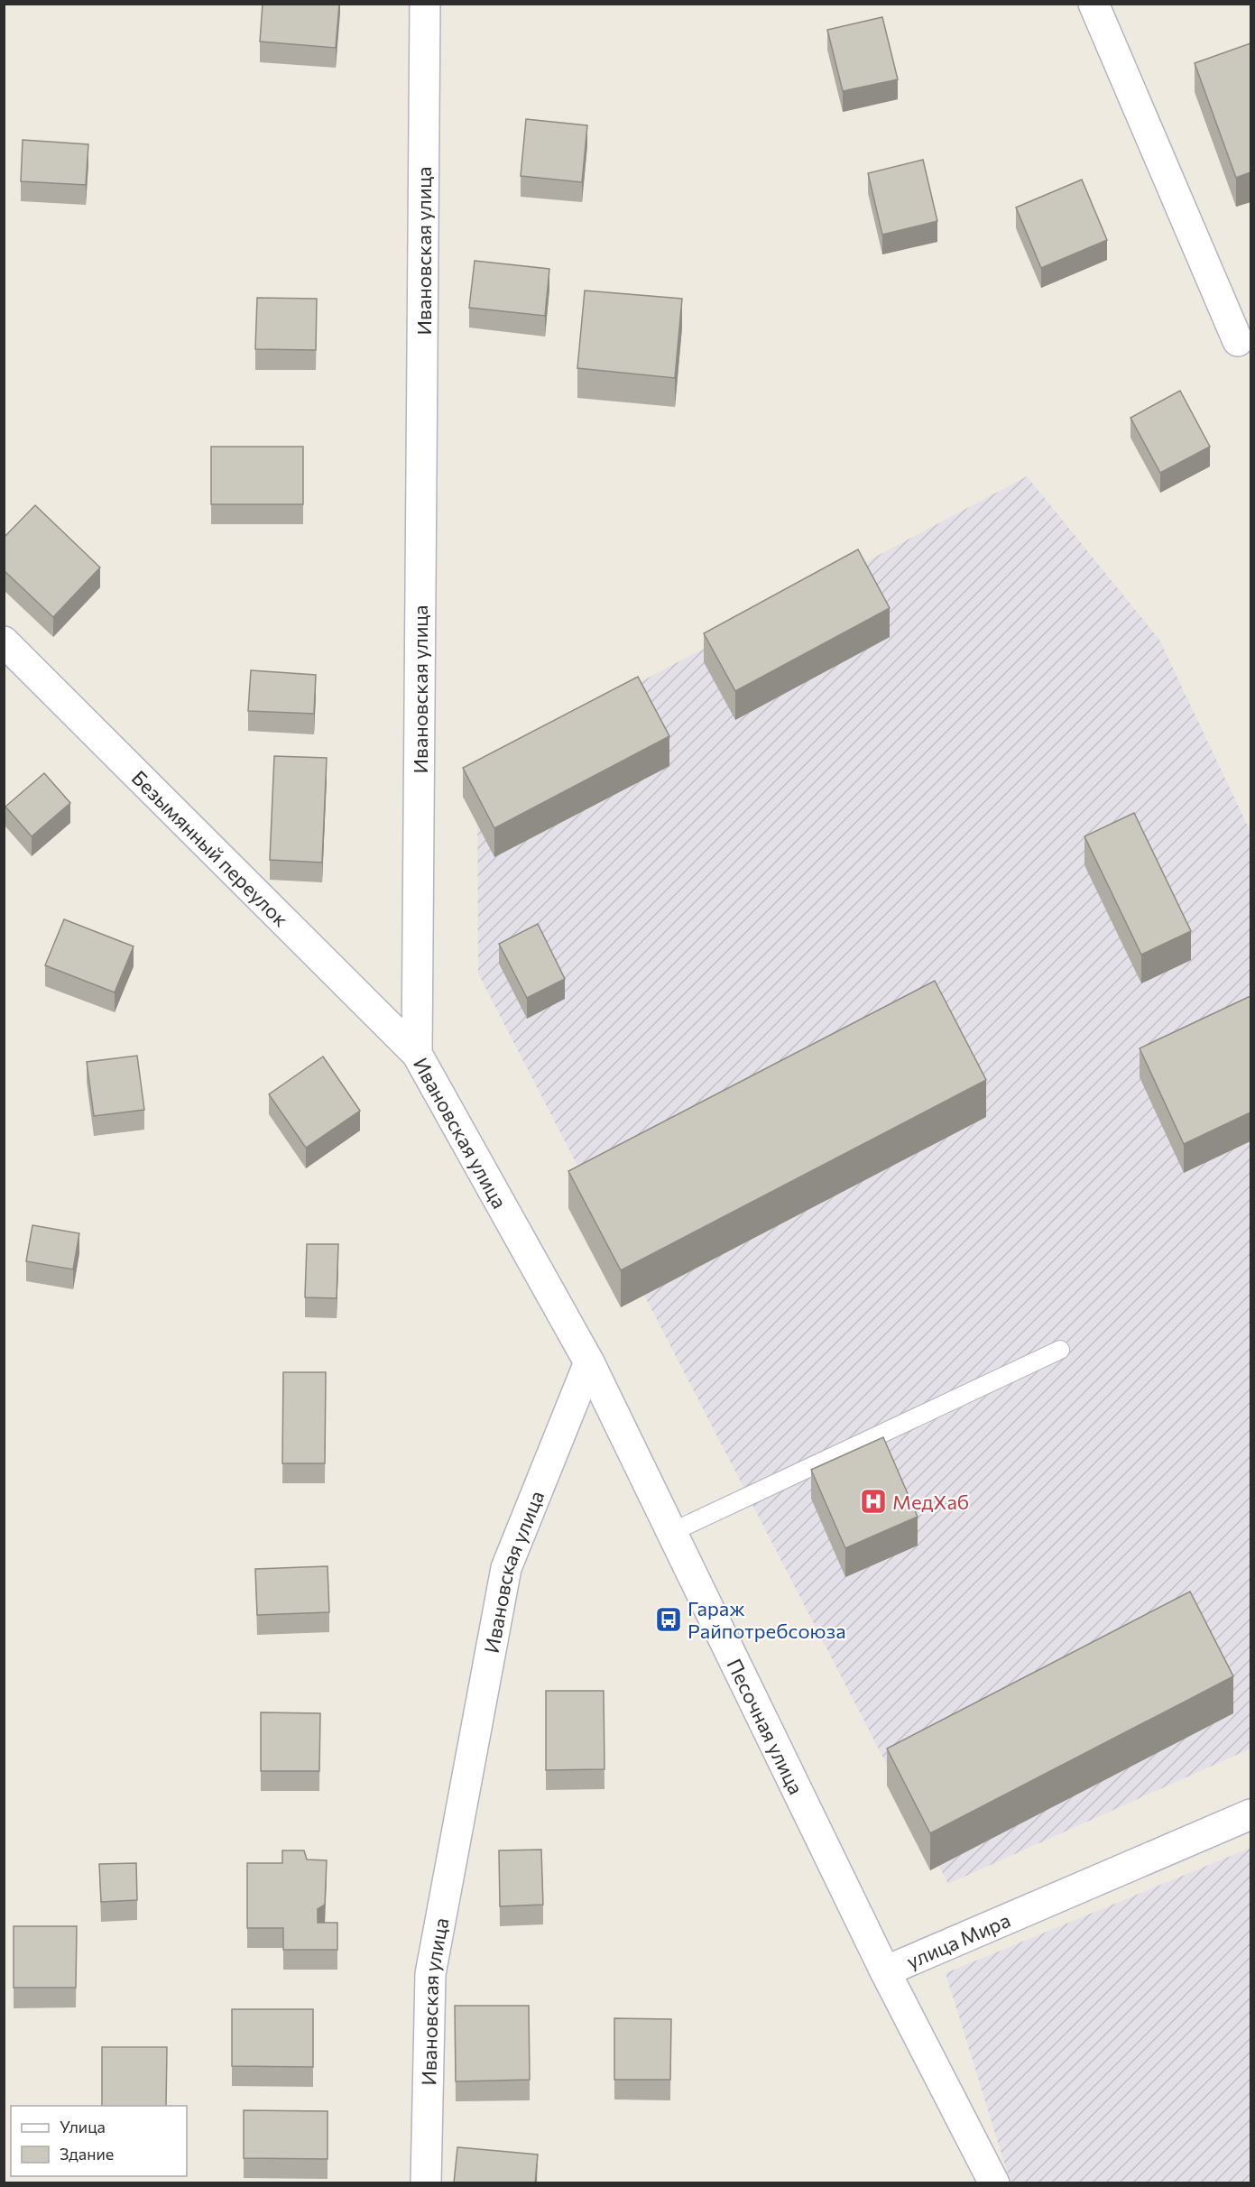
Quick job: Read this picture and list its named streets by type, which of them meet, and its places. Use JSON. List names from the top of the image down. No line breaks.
{"streets":{"street":["Ивановская улица","Безымянный переулок","Песочная улица","улица Мира"]},"crossings":[["Ивановская улица","Безымянный переулок"],["Ивановская улица","Песочная улица"],["Песочная улица","улица Мира"]],"places":{"hospital":["МедХаб"],"bus stop":["Гараж Райпотребсоюза"]},"legend":["Улица","Здание"]}
